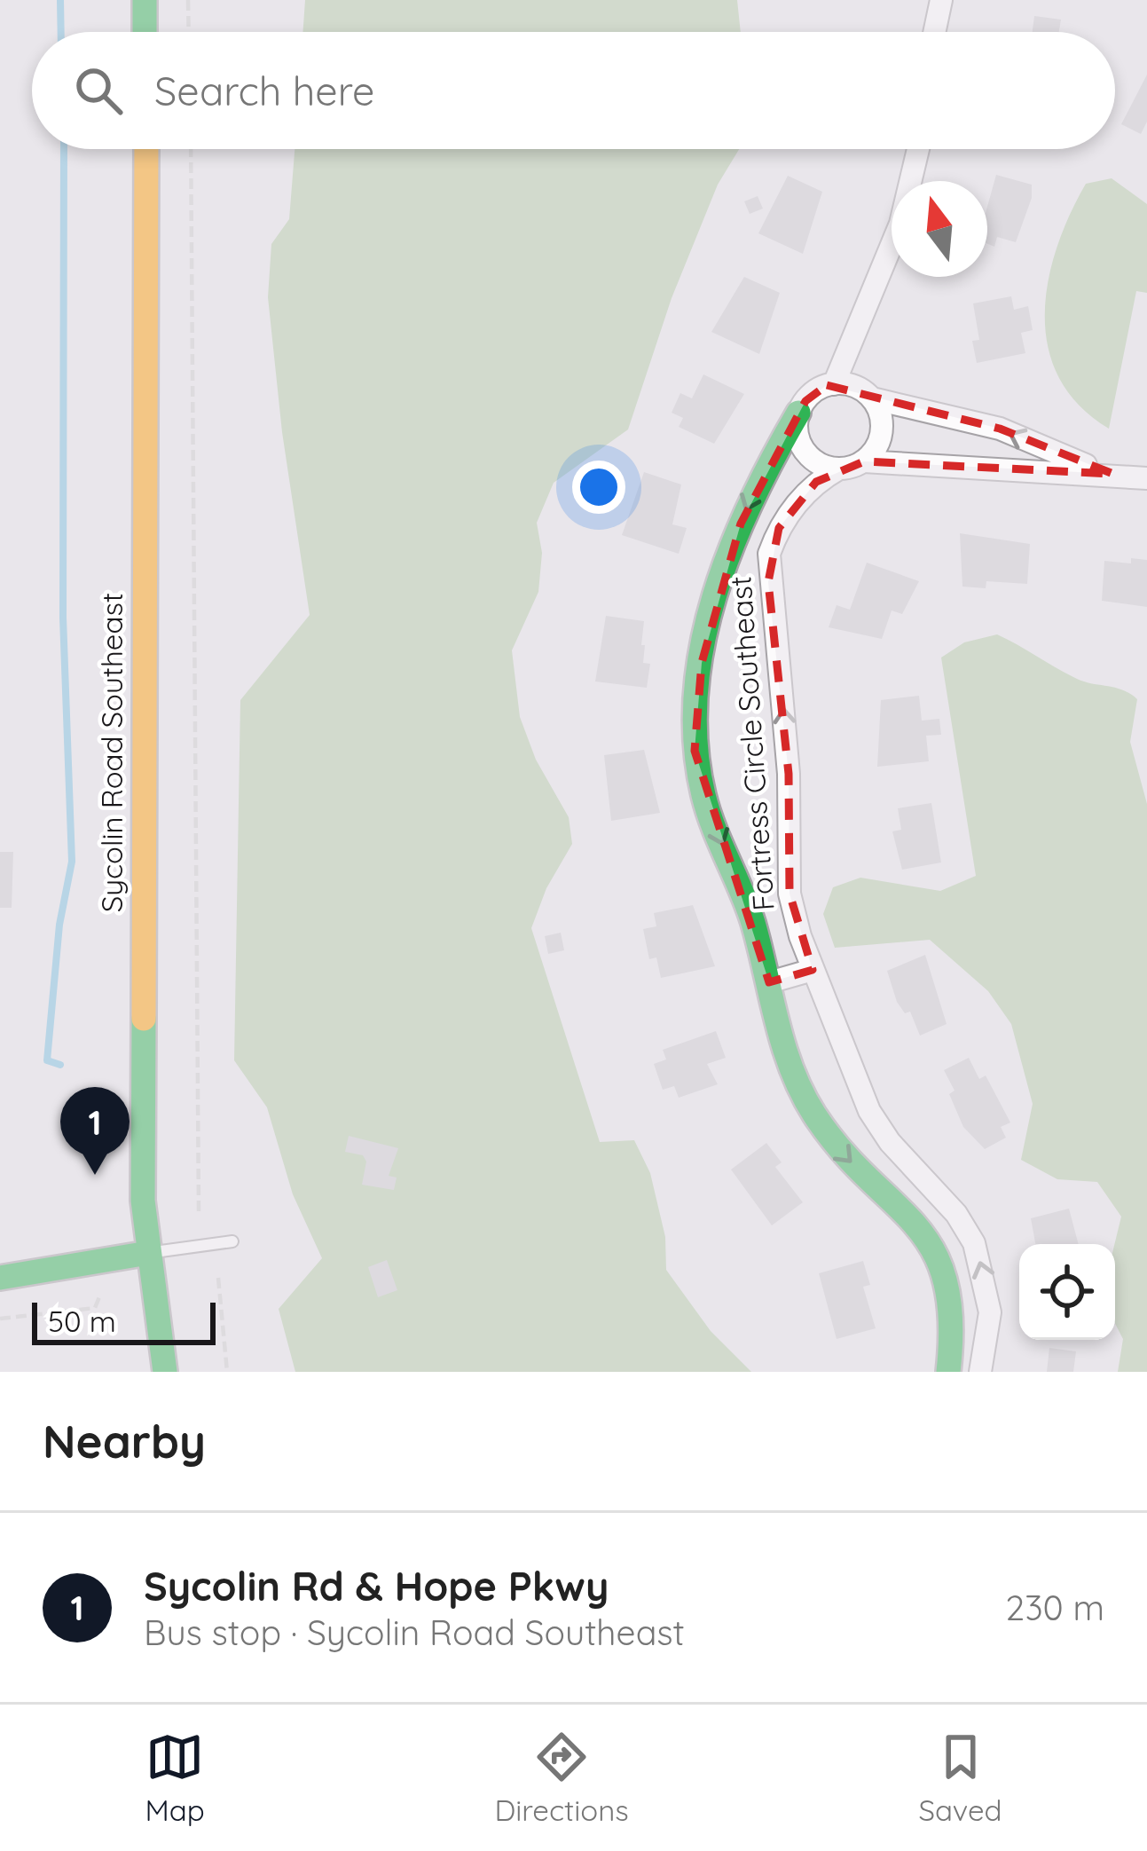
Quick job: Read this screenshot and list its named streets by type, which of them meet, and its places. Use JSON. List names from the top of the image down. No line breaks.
{"streets":{"main road":["Fortress Circle Southeast","Sycolin Road Southeast"]},"scale_bar":"50 m","north":"top","page":{"search":"Search here","pins":"1","scale":"50 m","heading":"Nearby","list":[{"mark":"1","name":"Sycolin Rd & Hope Pkwy","note":"Bus stop · Sycolin Road Southeast","value":"230 m"}],"nav":["Map","Directions","Saved"]}}
